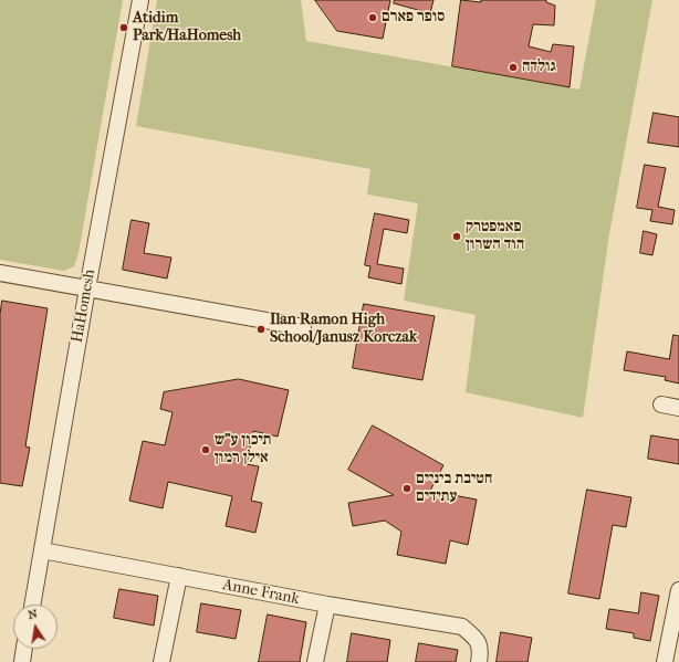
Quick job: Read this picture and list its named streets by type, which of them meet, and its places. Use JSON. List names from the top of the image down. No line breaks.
{"streets":{"street":["HaHomesh","Anne Frank"]},"crossings":[["HaHomesh","Anne Frank"]],"places":["סופר פארם","Atidim Park/HaHomesh","גולדה","פאמפטרק הוד השרון","Ilan Ramon High School/Janusz Korczak","תיכון ע\"ש אילן רמון","חטיבת ביניים עתידים"],"north":"top"}
